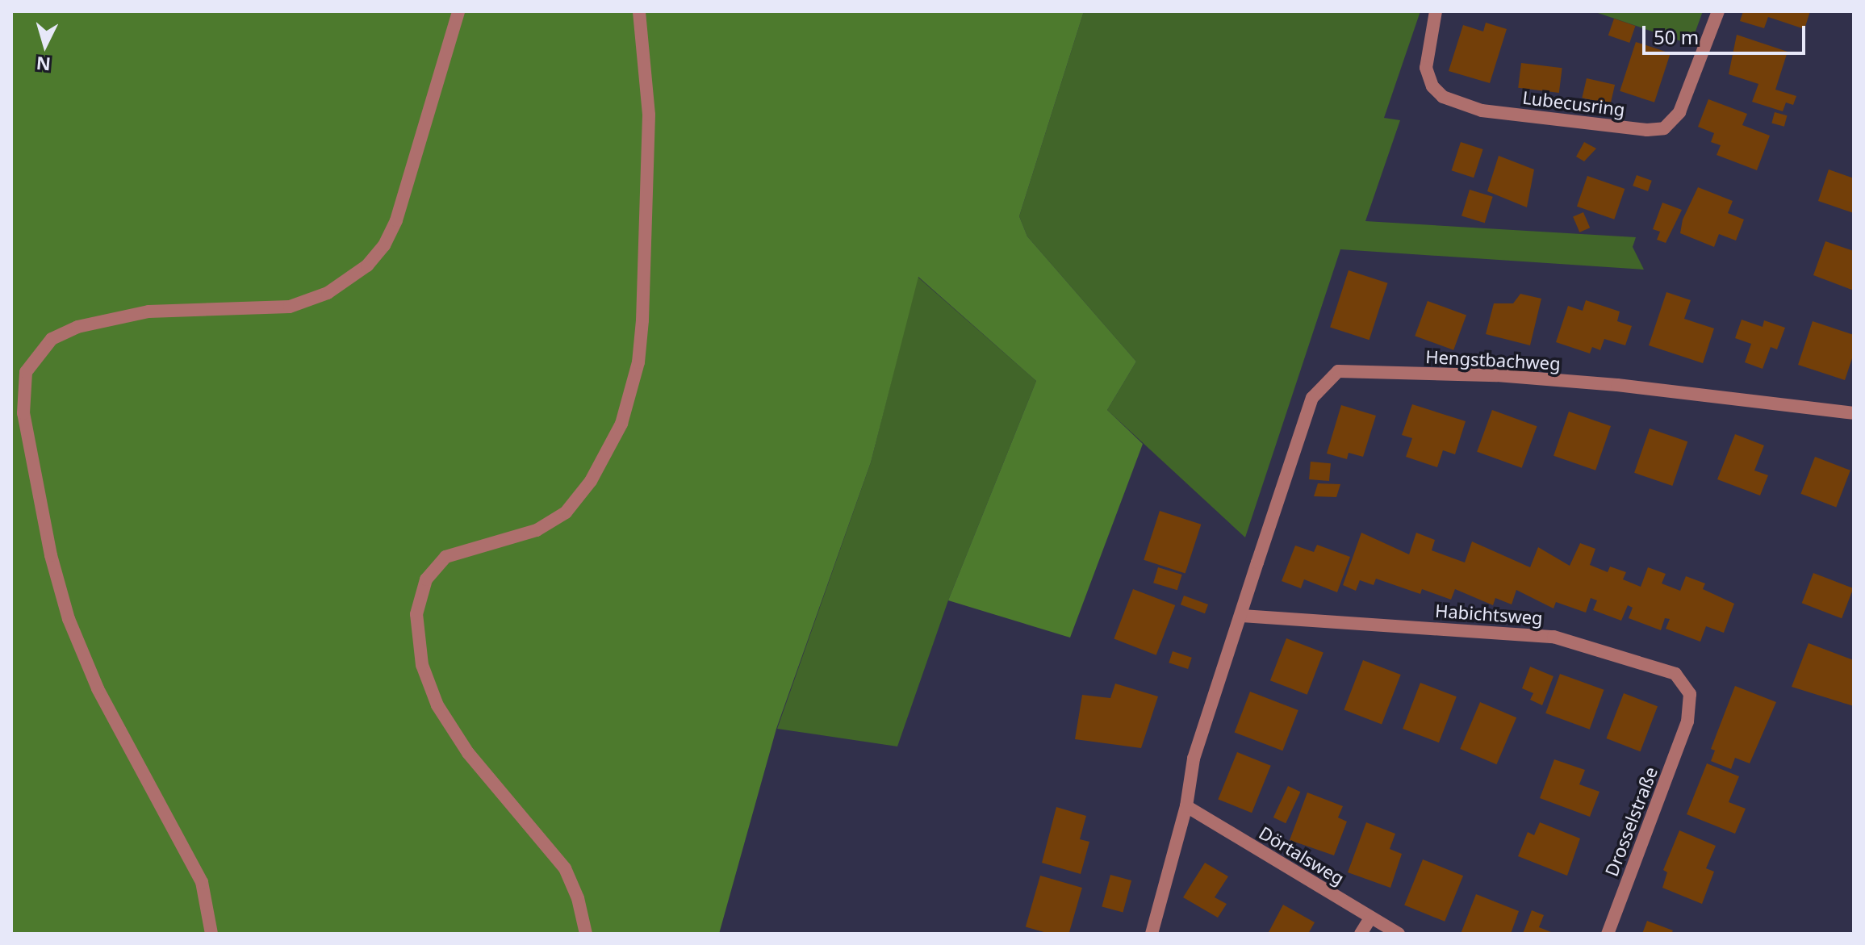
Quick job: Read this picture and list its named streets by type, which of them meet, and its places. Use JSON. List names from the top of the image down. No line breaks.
{"streets":{"street":["Lubecusring","Hengstbachweg","Habichtsweg","Drosselstraße","Dörtalsweg"]},"crossings":[["Hengstbachweg","Habichtsweg"],["Habichtsweg","Drosselstraße"]],"scale_bar":"50 m","north":"bottom"}
